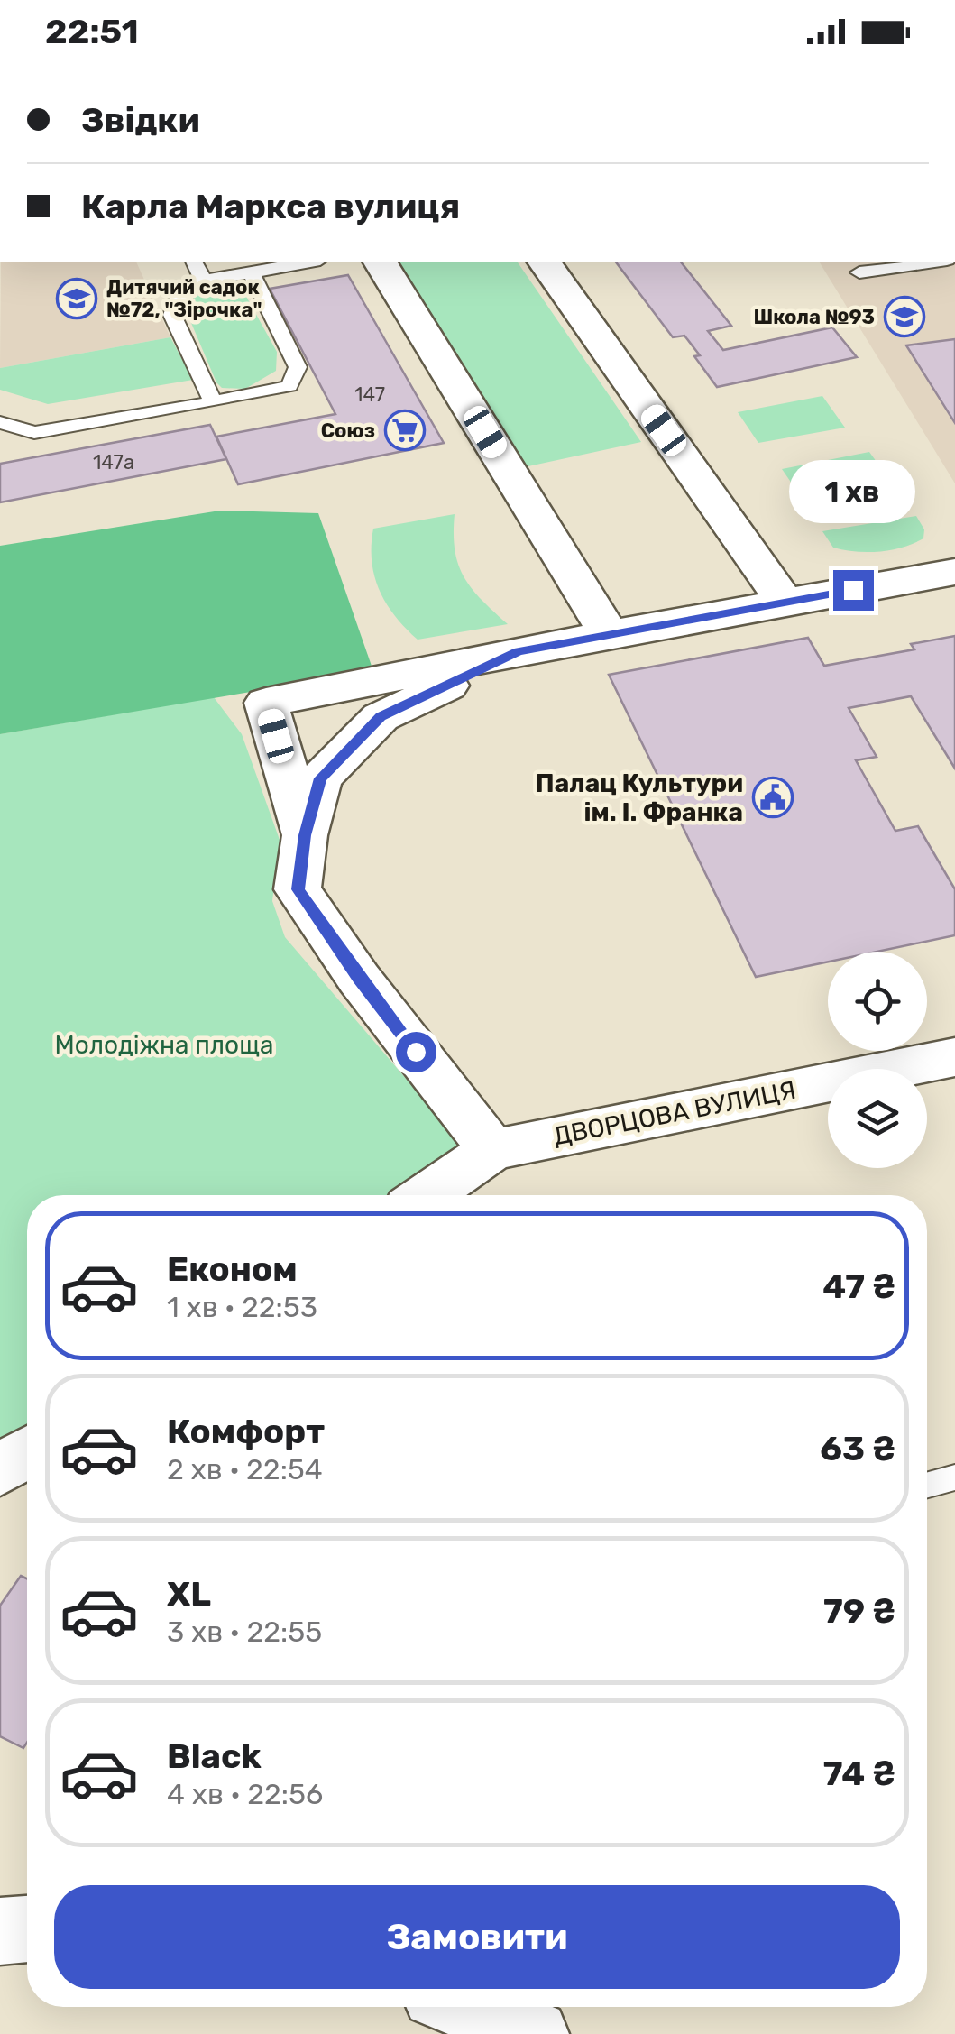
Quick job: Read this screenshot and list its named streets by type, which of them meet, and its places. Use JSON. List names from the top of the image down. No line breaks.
{"streets":{"street":["ДВОРЦОВА ВУЛИЦЯ"]},"parks":["Молодіжна площа"],"places":{"school or university":["Дитячий садок №72, \"Зірочка\"","Школа №93"],"supermarket":["Союз"],"public building":["Палац Культури ім. І. Франка"]},"house_numbers":["147","147а"],"page":{"status":"22:51","banner":["Звідки","Карла Маркса вулиця"],"bubble":"1 хв","list":[{"name":"Економ","note":"1 хв · 22:53","value":"47 ₴"},{"name":"Комфорт","note":"2 хв · 22:54","value":"63 ₴"},{"name":"XL","note":"3 хв · 22:55","value":"79 ₴"},{"name":"Black","note":"4 хв · 22:56","value":"74 ₴"}],"buttons":"Замовити"}}
